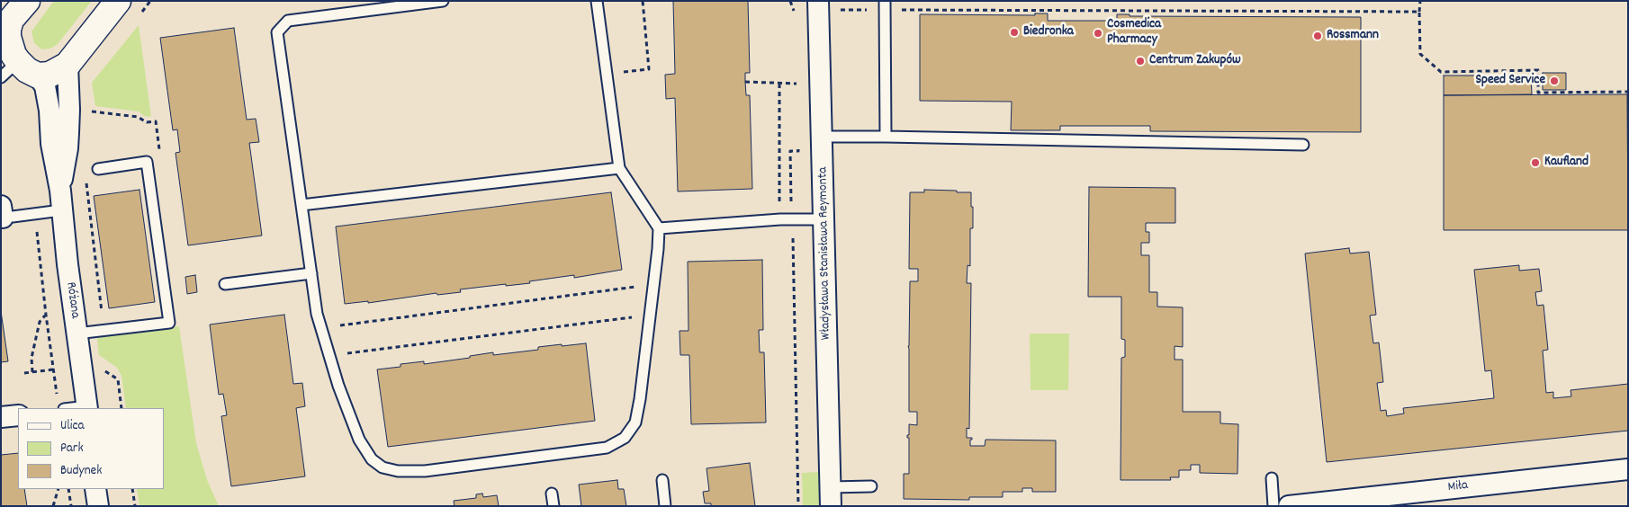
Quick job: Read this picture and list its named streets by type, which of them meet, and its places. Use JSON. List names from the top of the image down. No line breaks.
{"streets":{"street":["Władysława Stanisława Reymonta","Różana","Miła"]},"places":["Biedronka","Cosmedica Pharmacy","Rossmann","Centrum Zakupów","Speed Service","Kaufland"],"legend":["Ulica","Park","Budynek"]}
